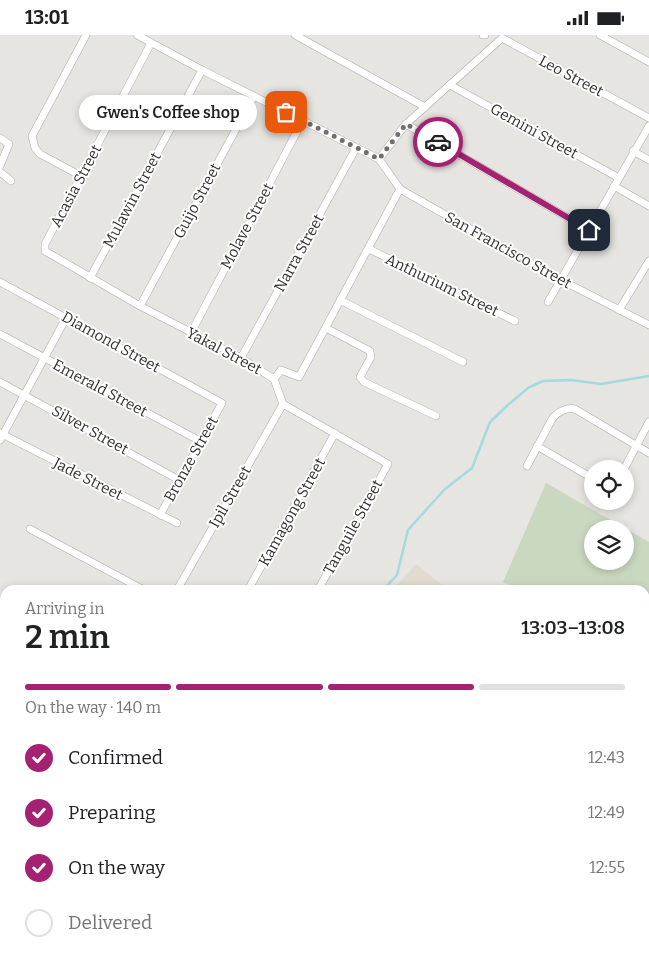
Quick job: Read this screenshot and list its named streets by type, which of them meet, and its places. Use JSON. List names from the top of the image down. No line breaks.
{"streets":{"street":["Leo Street","Gemini Street","Acasia Street","Mulawin Street","Guijo Street","Molave Street","San Francisco Street","Narra Street","Anthurium Street","Diamond Street","Yakal Street","Emerald Street","Silver Street","Bronze Street","Jade Street","Ipil Street","Kamagong Street","Tanguile Street"]},"crossings":[["Leo Street","Gemini Street"],["Acasia Street","Yakal Street"],["Mulawin Street","Yakal Street"],["Guijo Street","Yakal Street"],["Molave Street","Yakal Street"],["Narra Street","Yakal Street"],["Diamond Street","Bronze Street"],["Yakal Street","Ipil Street"],["Emerald Street","Bronze Street"],["Silver Street","Bronze Street"],["Bronze Street","Jade Street"],["Kamagong Street","Tanguile Street"]],"places":["Gwen's Coffee shop"],"page":{"status":"13:01","bubble":"Gwen's Coffee shop","heading":["2 min","Arriving in","13:03–13:08"],"bar":"On the way · 140 m","list":[["Confirmed","12:43"],["Preparing","12:49"],["On the way","12:55"],"Delivered"]}}
